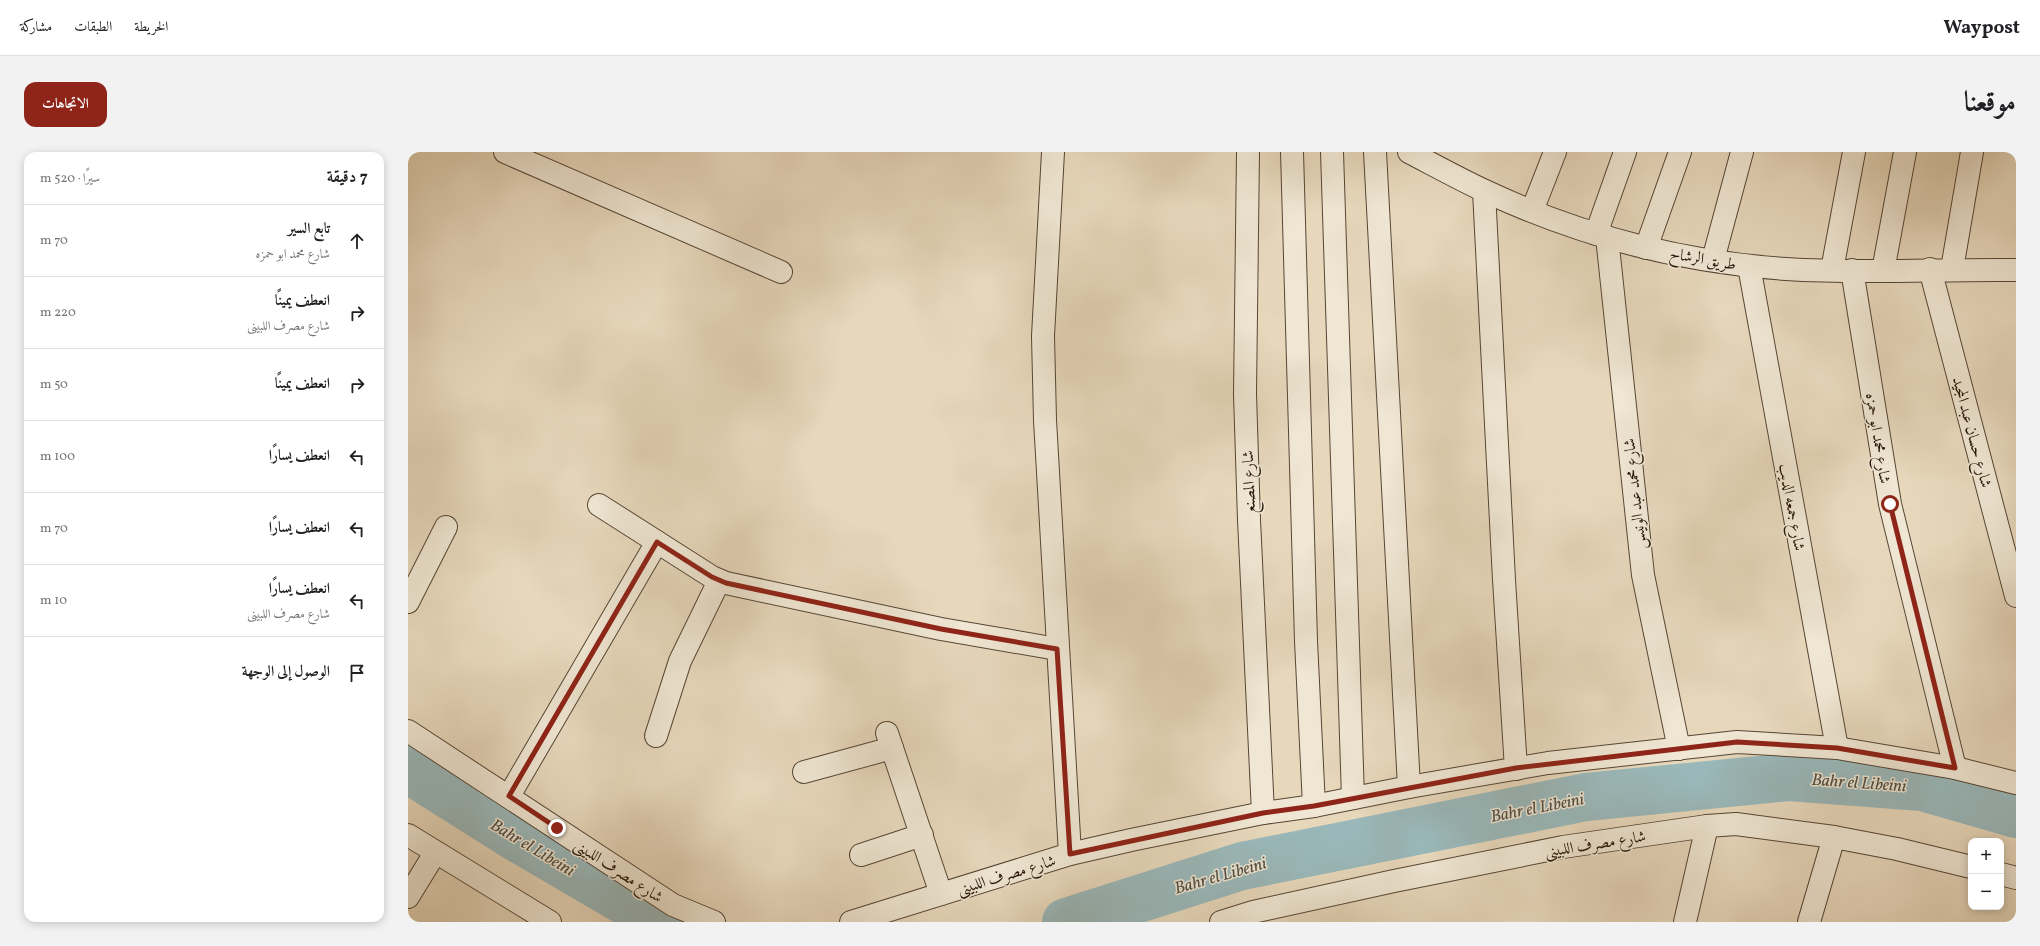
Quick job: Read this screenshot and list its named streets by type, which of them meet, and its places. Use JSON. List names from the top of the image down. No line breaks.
{"streets":{"street":["طريق الرشاح","شارع حسان عبد المجيد","شارع محمد ابو حمزه","شارع المصنع","شارع محمد عبد الونيس","شارع جمعه الديب","شارع مصرف اللبينى"]},"crossings":[["طريق الرشاح","شارع حسان عبد المجيد"],["طريق الرشاح","شارع محمد ابو حمزه"],["طريق الرشاح","شارع محمد عبد الونيس"],["طريق الرشاح","شارع جمعه الديب"],["شارع محمد ابو حمزه","شارع مصرف اللبينى"],["شارع المصنع","شارع مصرف اللبينى"],["شارع محمد عبد الونيس","شارع مصرف اللبينى"],["شارع جمعه الديب","شارع مصرف اللبينى"]],"water":["Bahr el Libeini"],"page":{"header":"Waypost","nav":["الخريطة","الطبقات","مشاركة"],"title":"موقعنا","buttons":"الاتجاهات","heading":["7 دقيقة","سيرًا · 520 m"],"list":[["تابع السير","شارع محمد ابو حمزه","70 m"],["انعطف يمينًا","شارع مصرف اللبينى","220 m"],["انعطف يمينًا","50 m"],["انعطف يسارًا","100 m"],["انعطف يسارًا","70 m"],["انعطف يسارًا","شارع مصرف اللبينى","10 m"],"الوصول إلى الوجهة"],"map_buttons":["+","−"]}}
